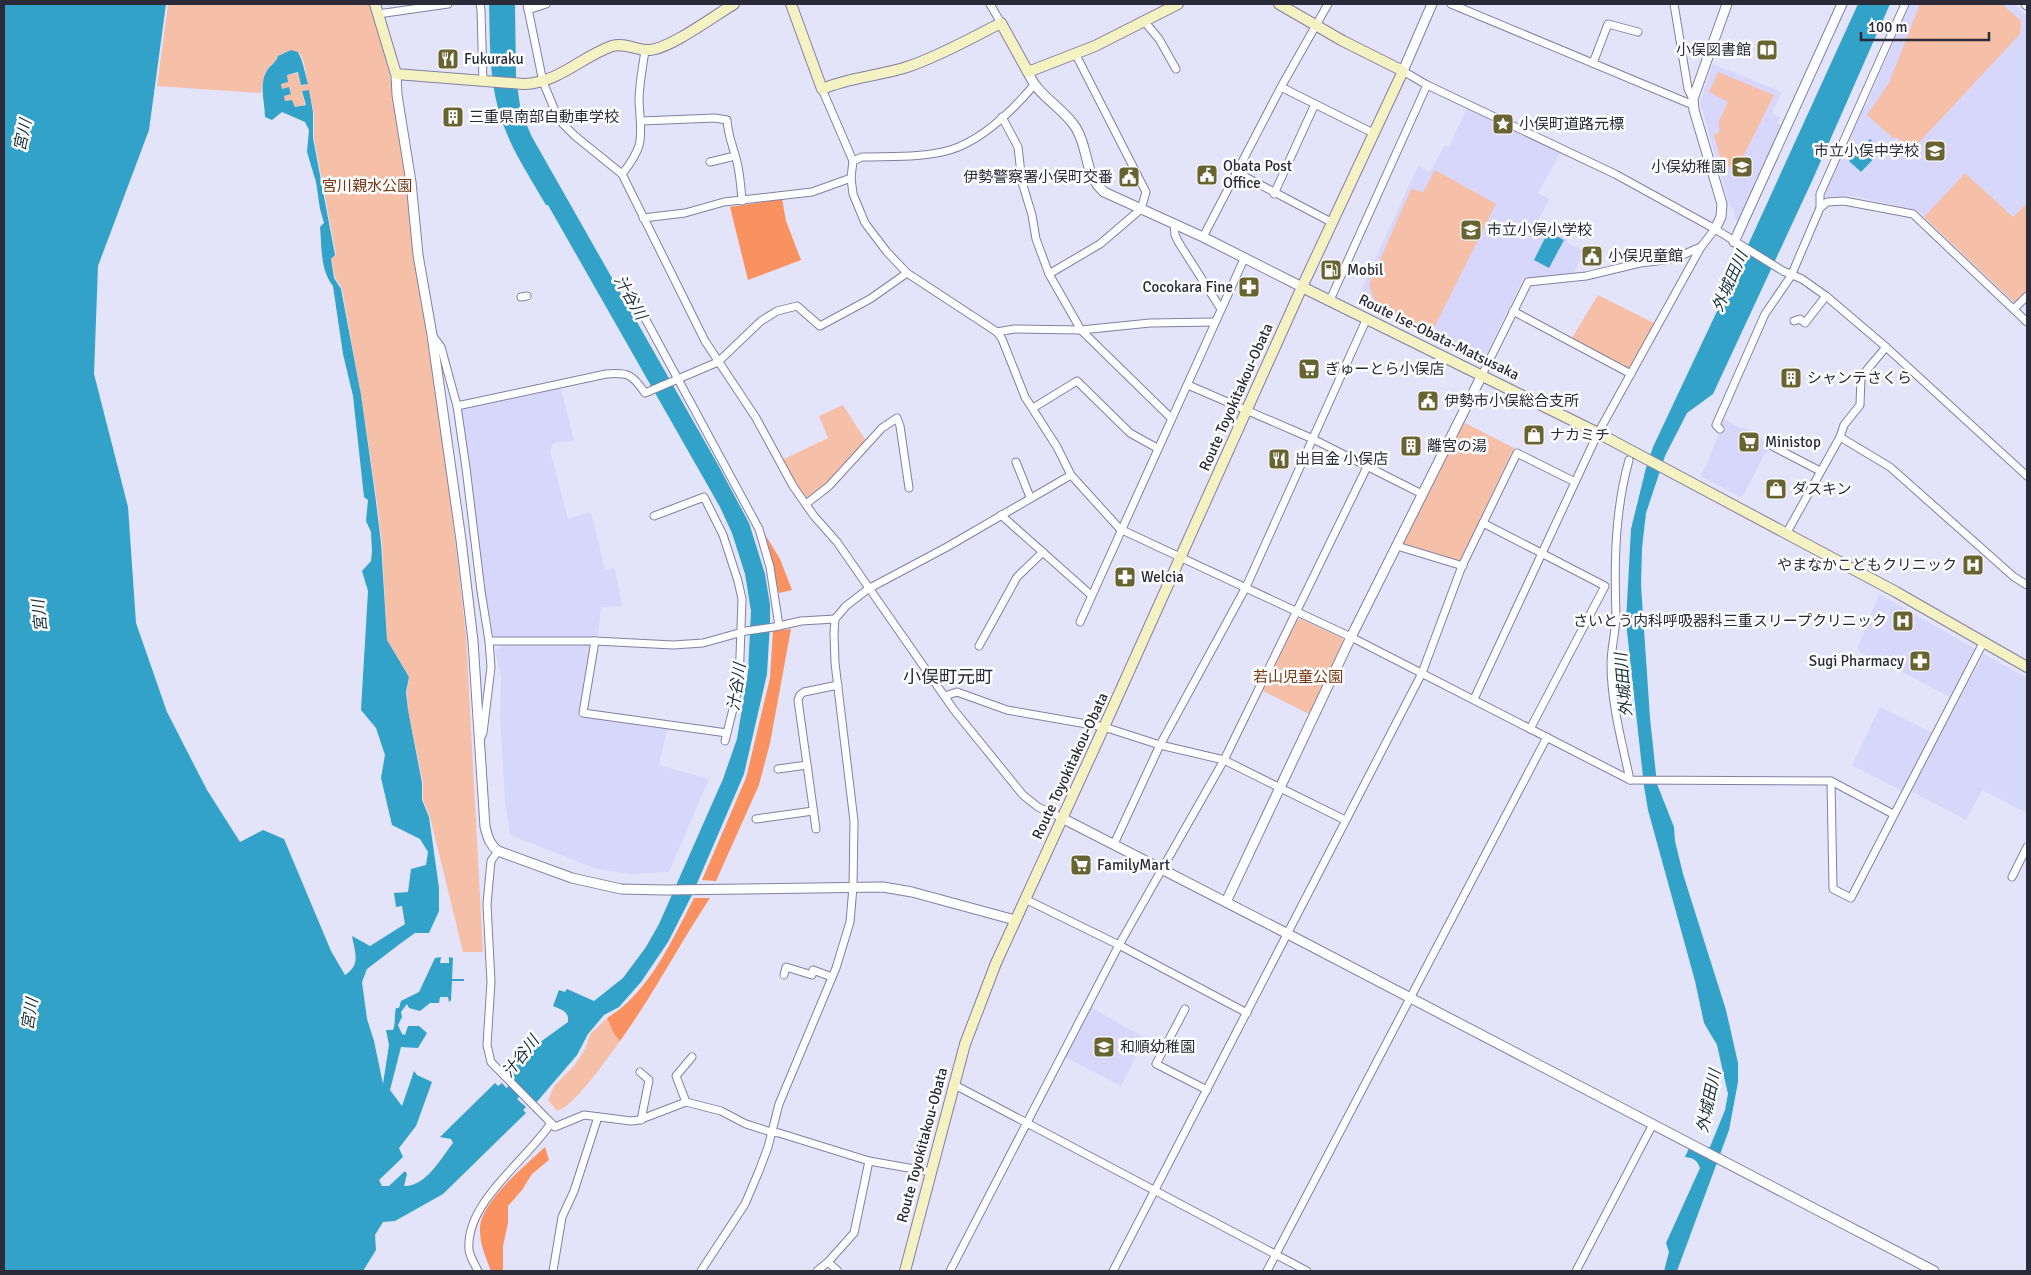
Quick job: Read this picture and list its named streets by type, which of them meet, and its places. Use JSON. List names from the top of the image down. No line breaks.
{"streets":{"main road":["Route Ise-Obata-Matsusaka","Route Toyokitakou-Obata"]},"crossings":[["Route Ise-Obata-Matsusaka","Route Toyokitakou-Obata"]],"districts":["小俣町元町"],"water":["宮川","外城田川","汁谷川"],"parks":["宮川親水公園","若山児童公園"],"places":{"library":["小俣図書館"],"restaurant":["Fukuraku","出目金 小俣店"],"building":["三重県南部自動車学校","シャンテさくら","離宮の湯"],"place":["小俣町道路元標"],"school or university":["市立小俣中学校","小俣幼稚園","市立小俣小学校","和順幼稚園"],"public building":["Obata Post Office","伊勢警察署小俣町交番","小俣児童館","伊勢市小俣総合支所"],"fuel station":["Mobil"],"pharmacy":["Cocokara Fine","Welcia","Sugi Pharmacy"],"supermarket":["ぎゅーとら小俣店","Ministop","FamilyMart"],"shop":["ナカミチ","ダスキン"],"hospital":["やまなかこどもクリニック","さいとう内科呼吸器科三重スリープクリニック"]},"scale_bar":"100 m"}
